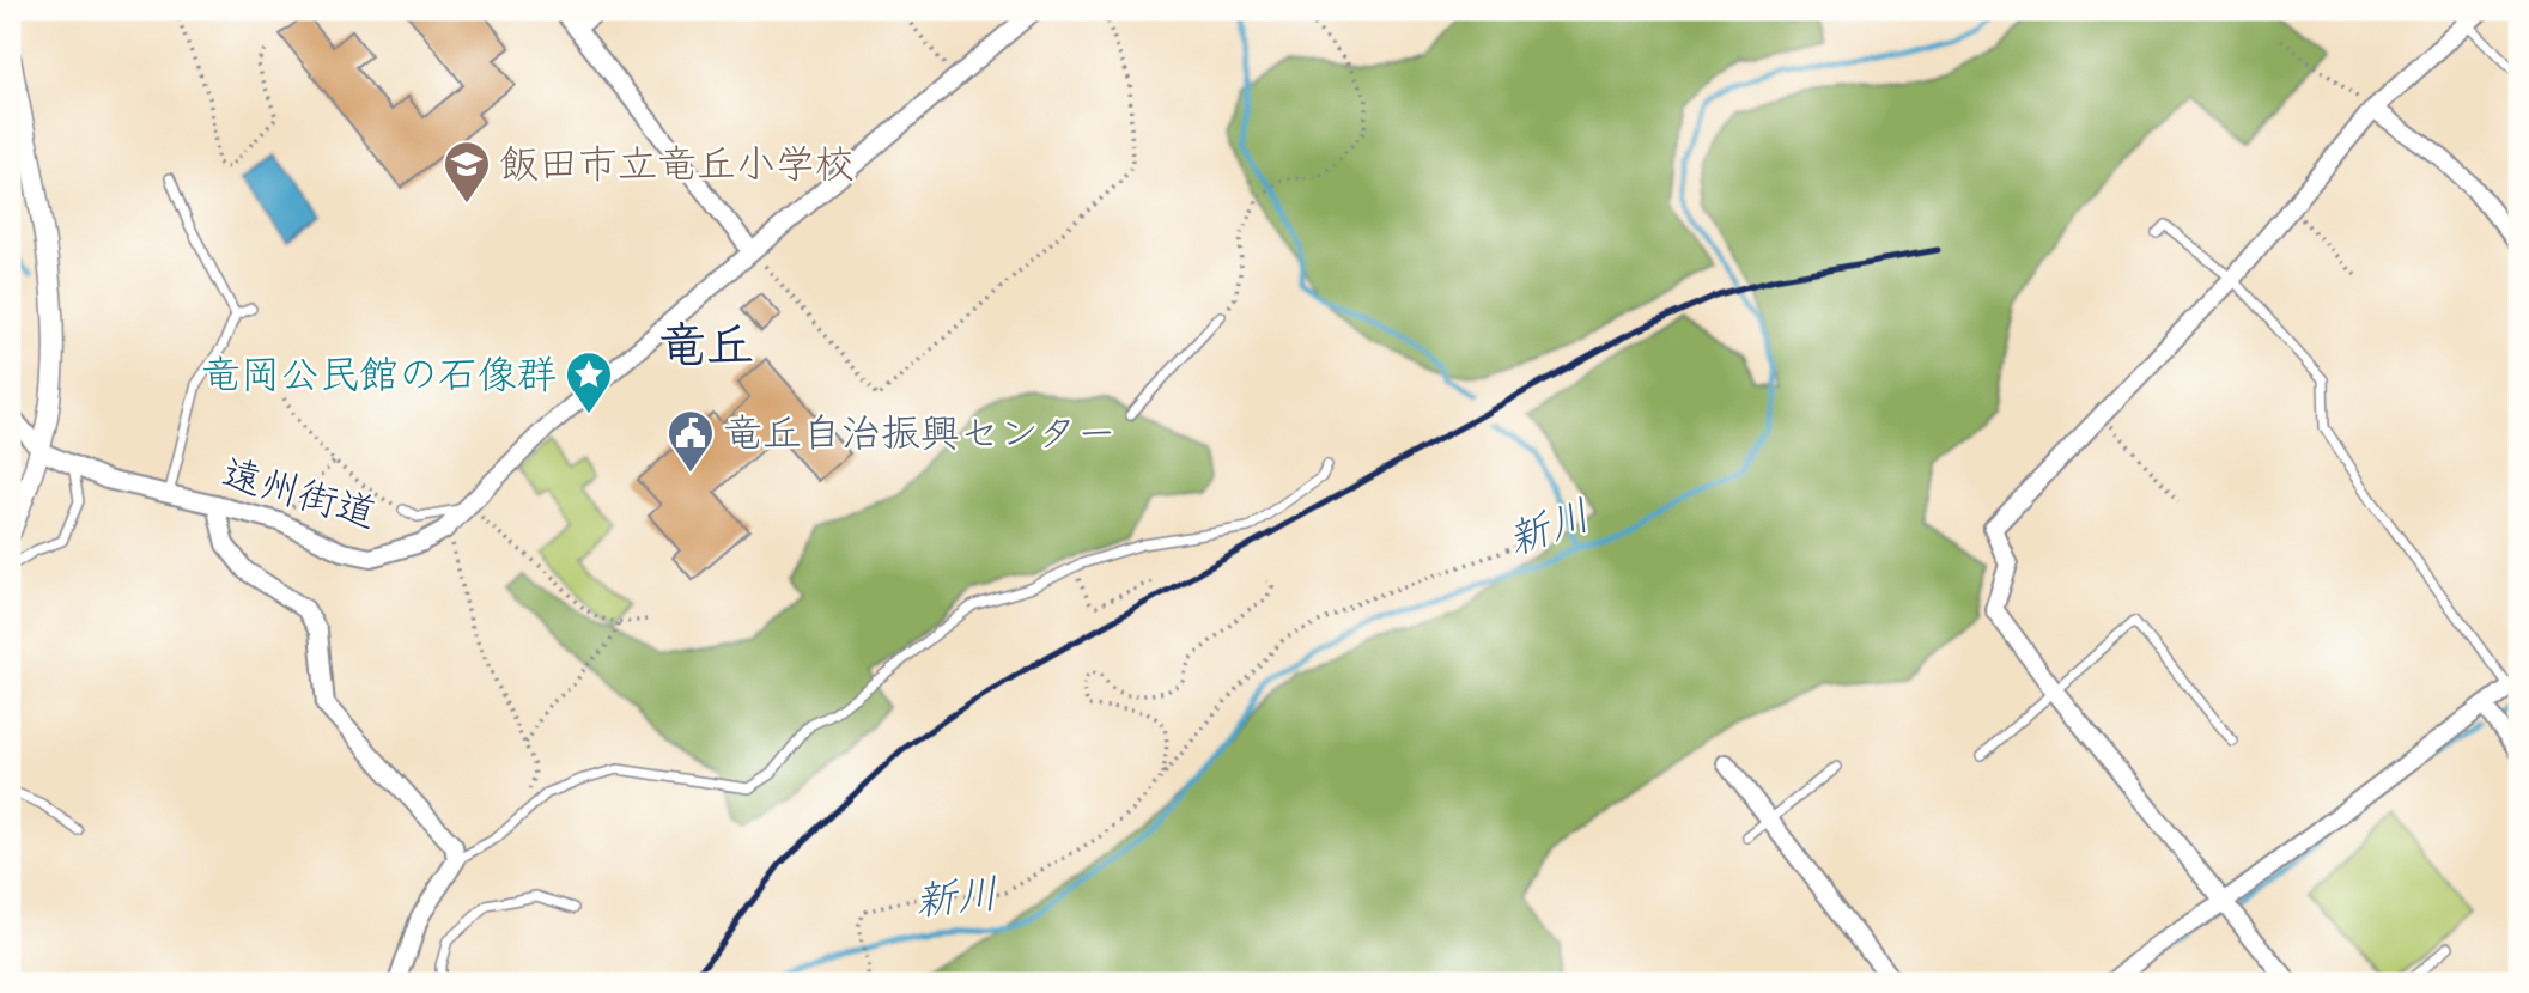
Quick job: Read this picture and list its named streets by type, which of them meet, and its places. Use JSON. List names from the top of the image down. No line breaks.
{"streets":{"street":["遠州街道"]},"districts":["竜丘"],"water":["新川"],"places":{"school or university":["飯田市立竜丘小学校"],"place":["竜岡公民館の石像群"],"public building":["竜丘自治振興センター"]}}
